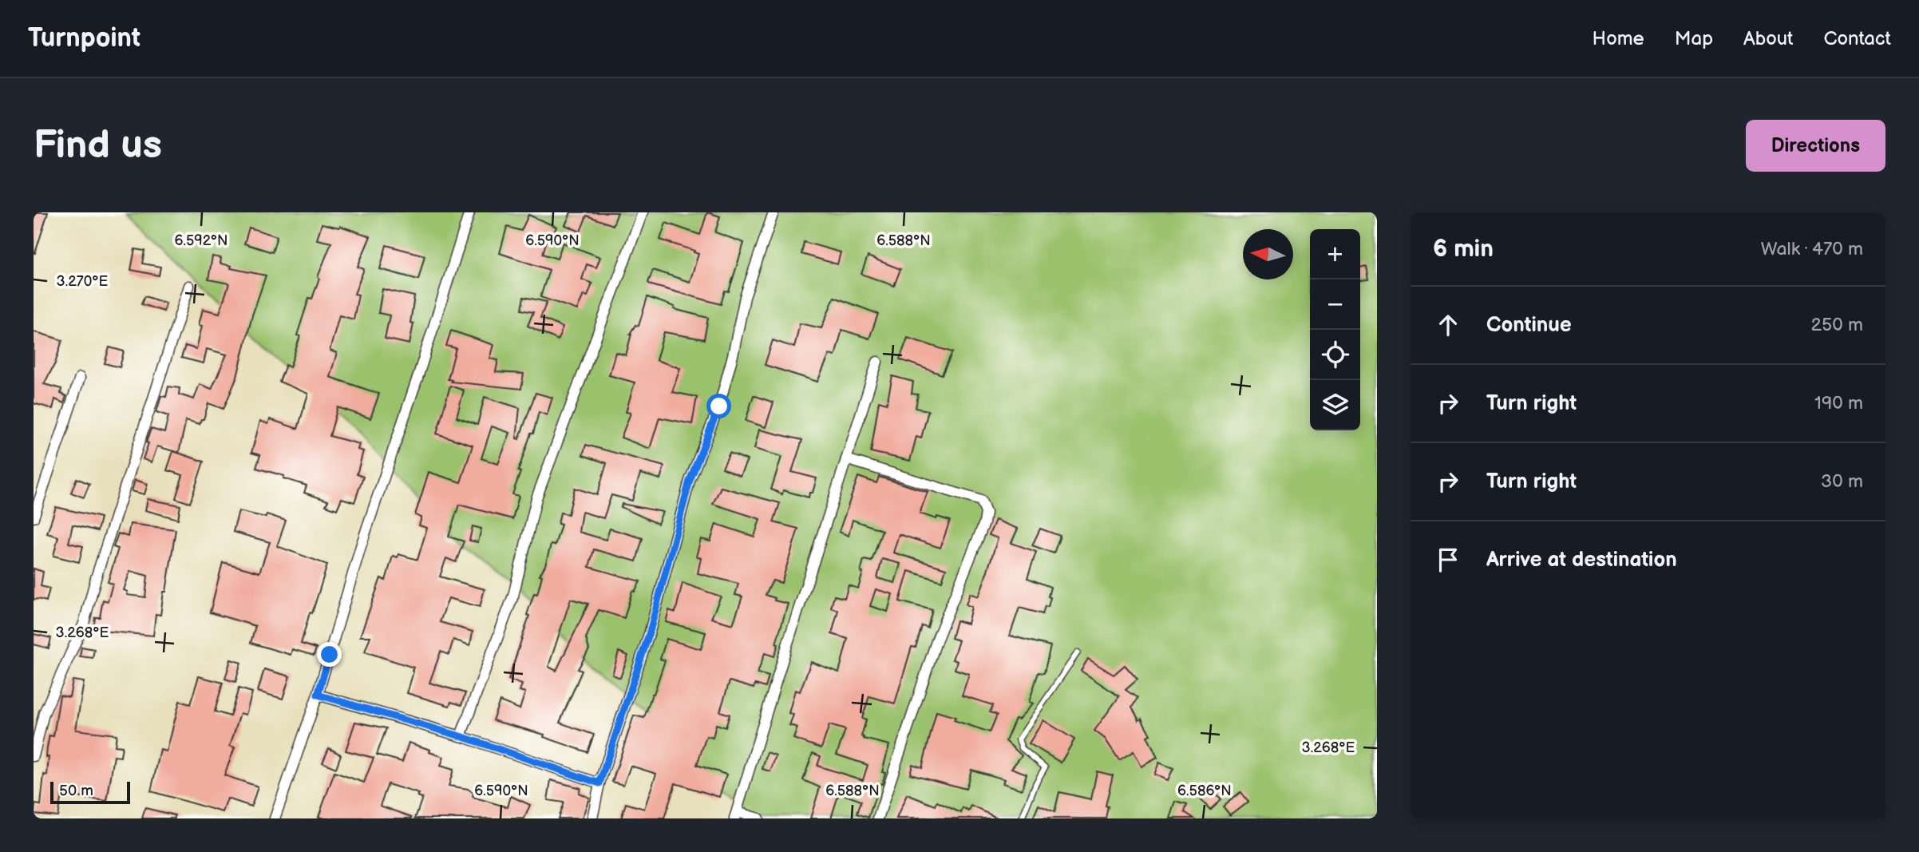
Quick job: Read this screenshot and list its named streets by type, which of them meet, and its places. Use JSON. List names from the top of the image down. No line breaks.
{"scale_bar":"50 m","north":"left","page":{"header":"Turnpoint","nav":["Home","Map","About","Contact"],"buttons":"Directions","title":"Find us","heading":["6 min","Walk · 470 m"],"map_buttons":["+","−"],"list":[["Continue","250 m"],["Turn right","190 m"],["Turn right","30 m"],"Arrive at destination"],"scale":"50 m"},"coordinates":["6.592°N","6.590°N","6.588°N","3.270°E","3.268°E","6.586°N"]}
